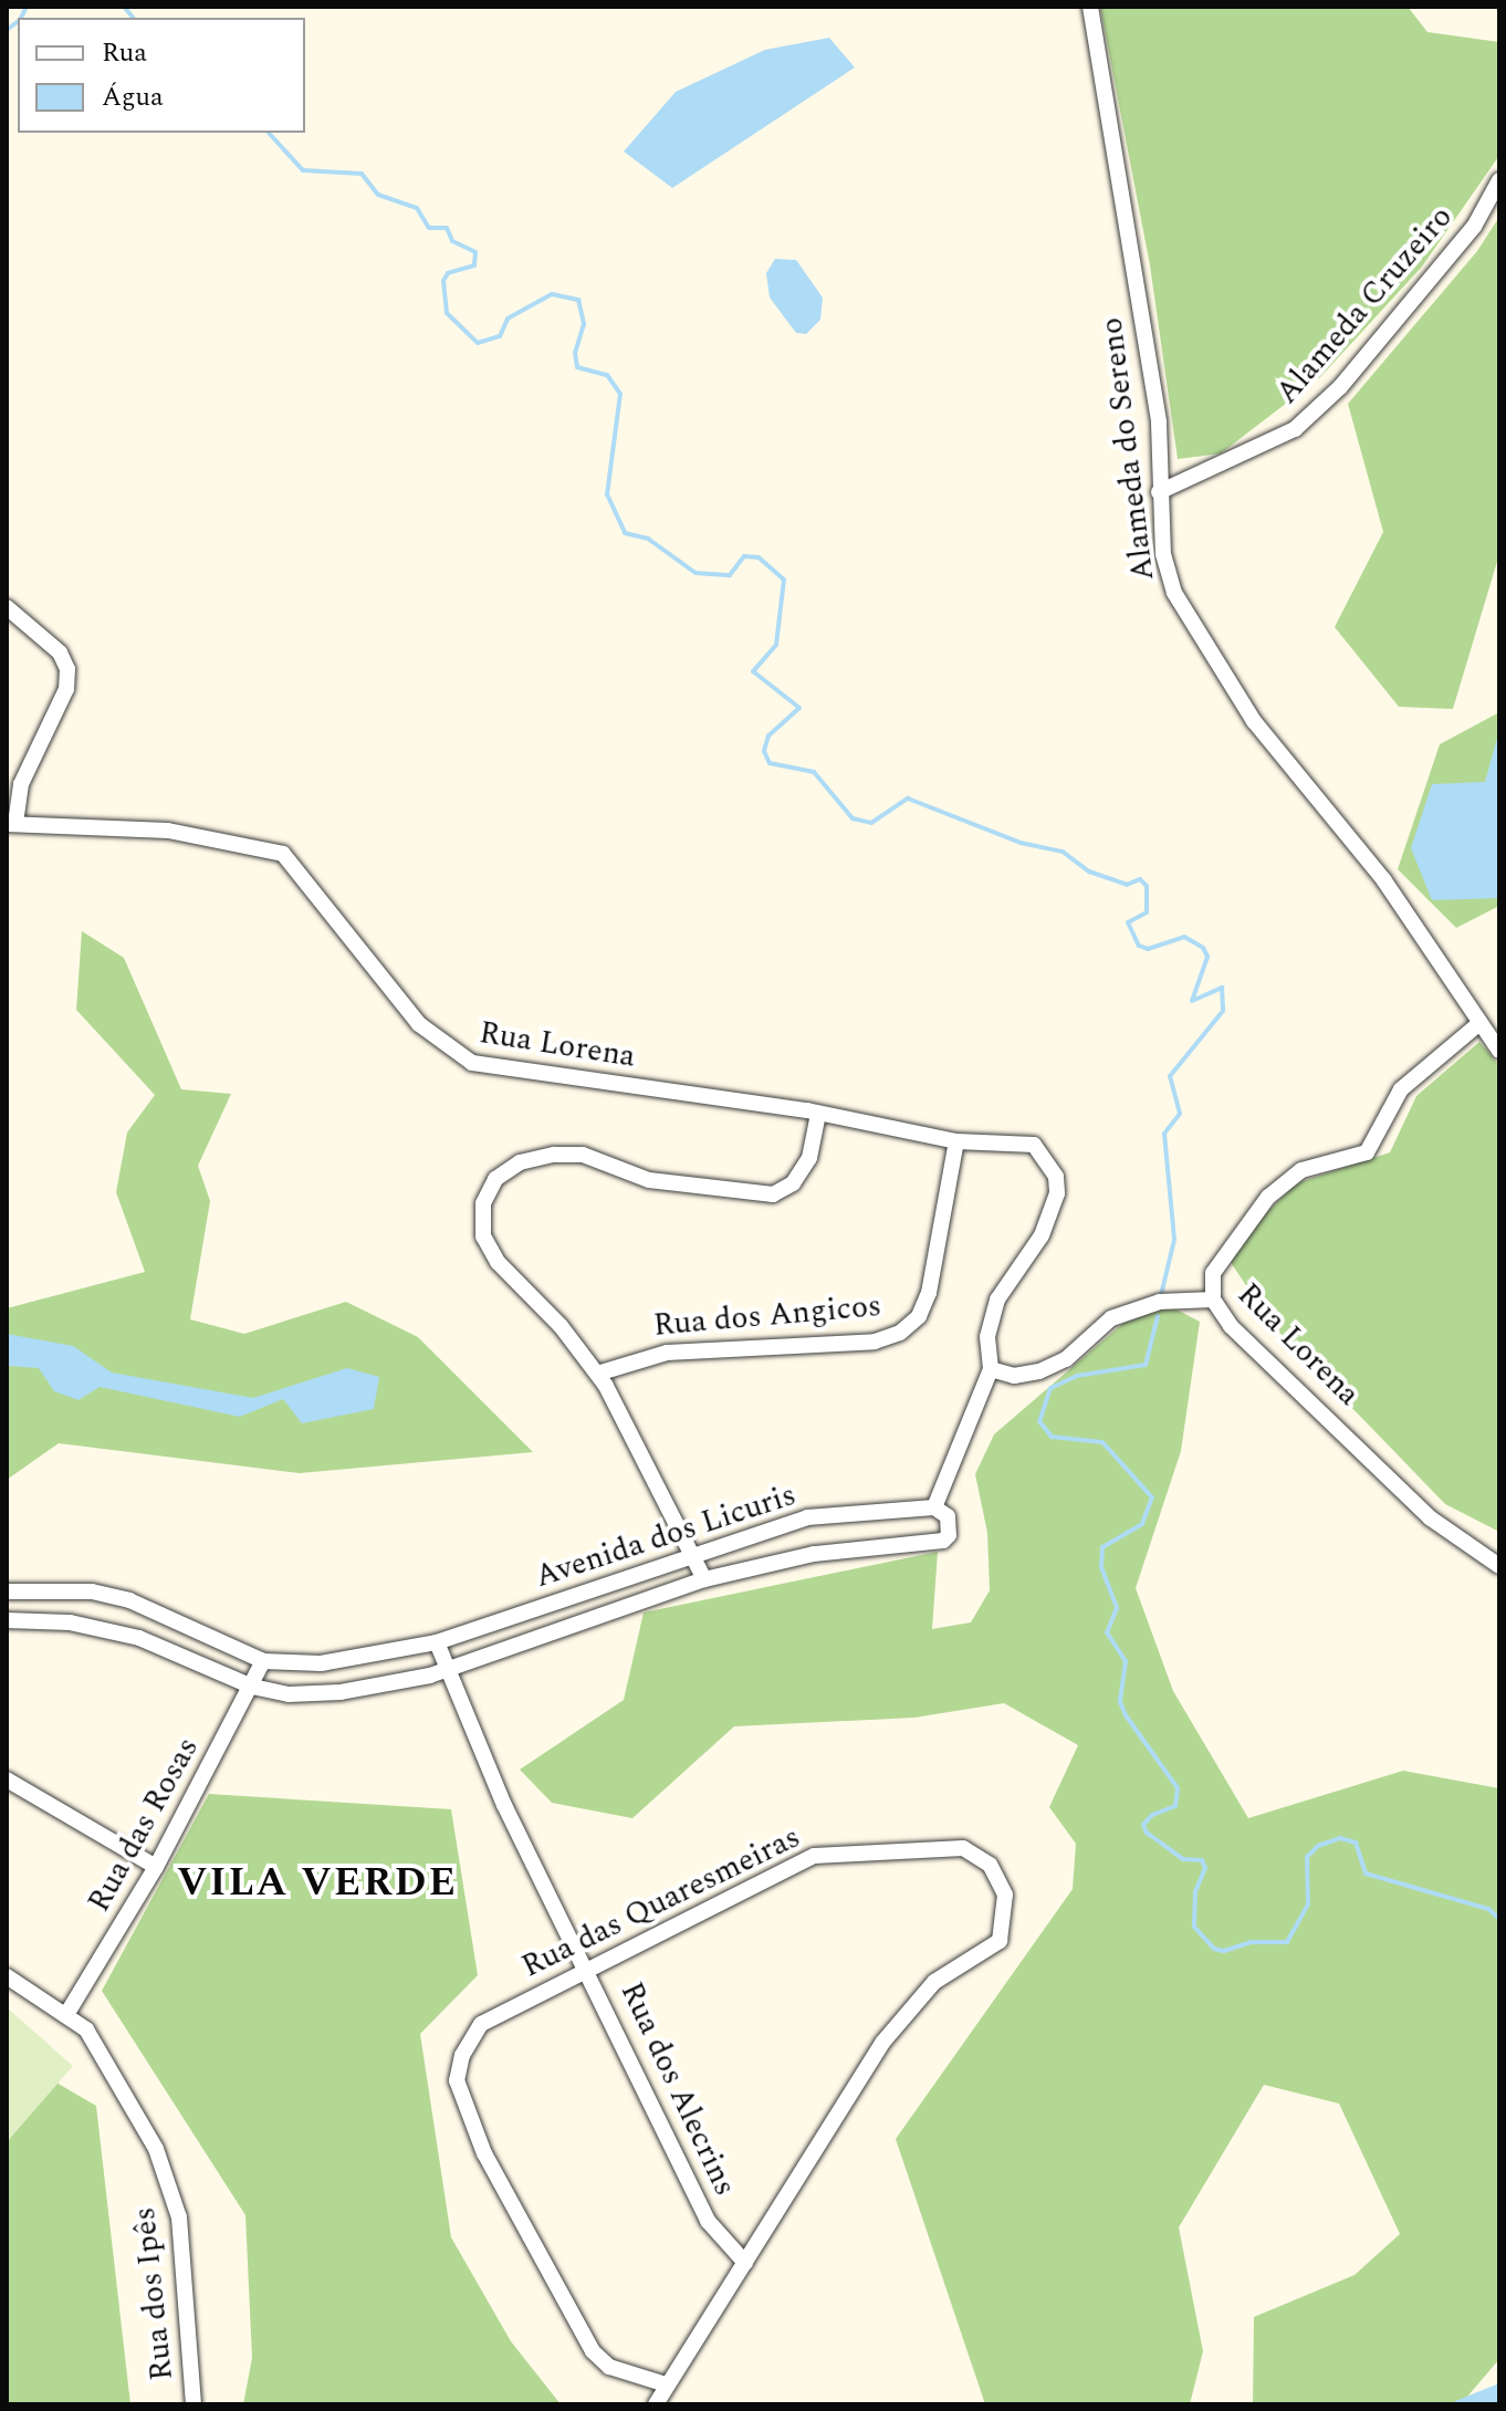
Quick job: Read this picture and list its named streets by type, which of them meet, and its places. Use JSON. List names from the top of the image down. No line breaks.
{"streets":{"street":["Alameda Cruzeiro","Alameda do Sereno","Rua Lorena","Rua dos Angicos","Avenida dos Licuris","Rua das Rosas","Rua das Quaresmeiras","Rua dos Alecrins","Rua dos Ipês"]},"crossings":[["Alameda Cruzeiro","Alameda do Sereno"],["Rua Lorena","Rua dos Angicos"],["Avenida dos Licuris","Rua das Rosas"],["Avenida dos Licuris","Rua dos Alecrins"],["Rua das Rosas","Rua dos Ipês"],["Rua das Quaresmeiras","Rua dos Alecrins"]],"districts":["VILA VERDE"],"legend":["Rua","Água"]}
